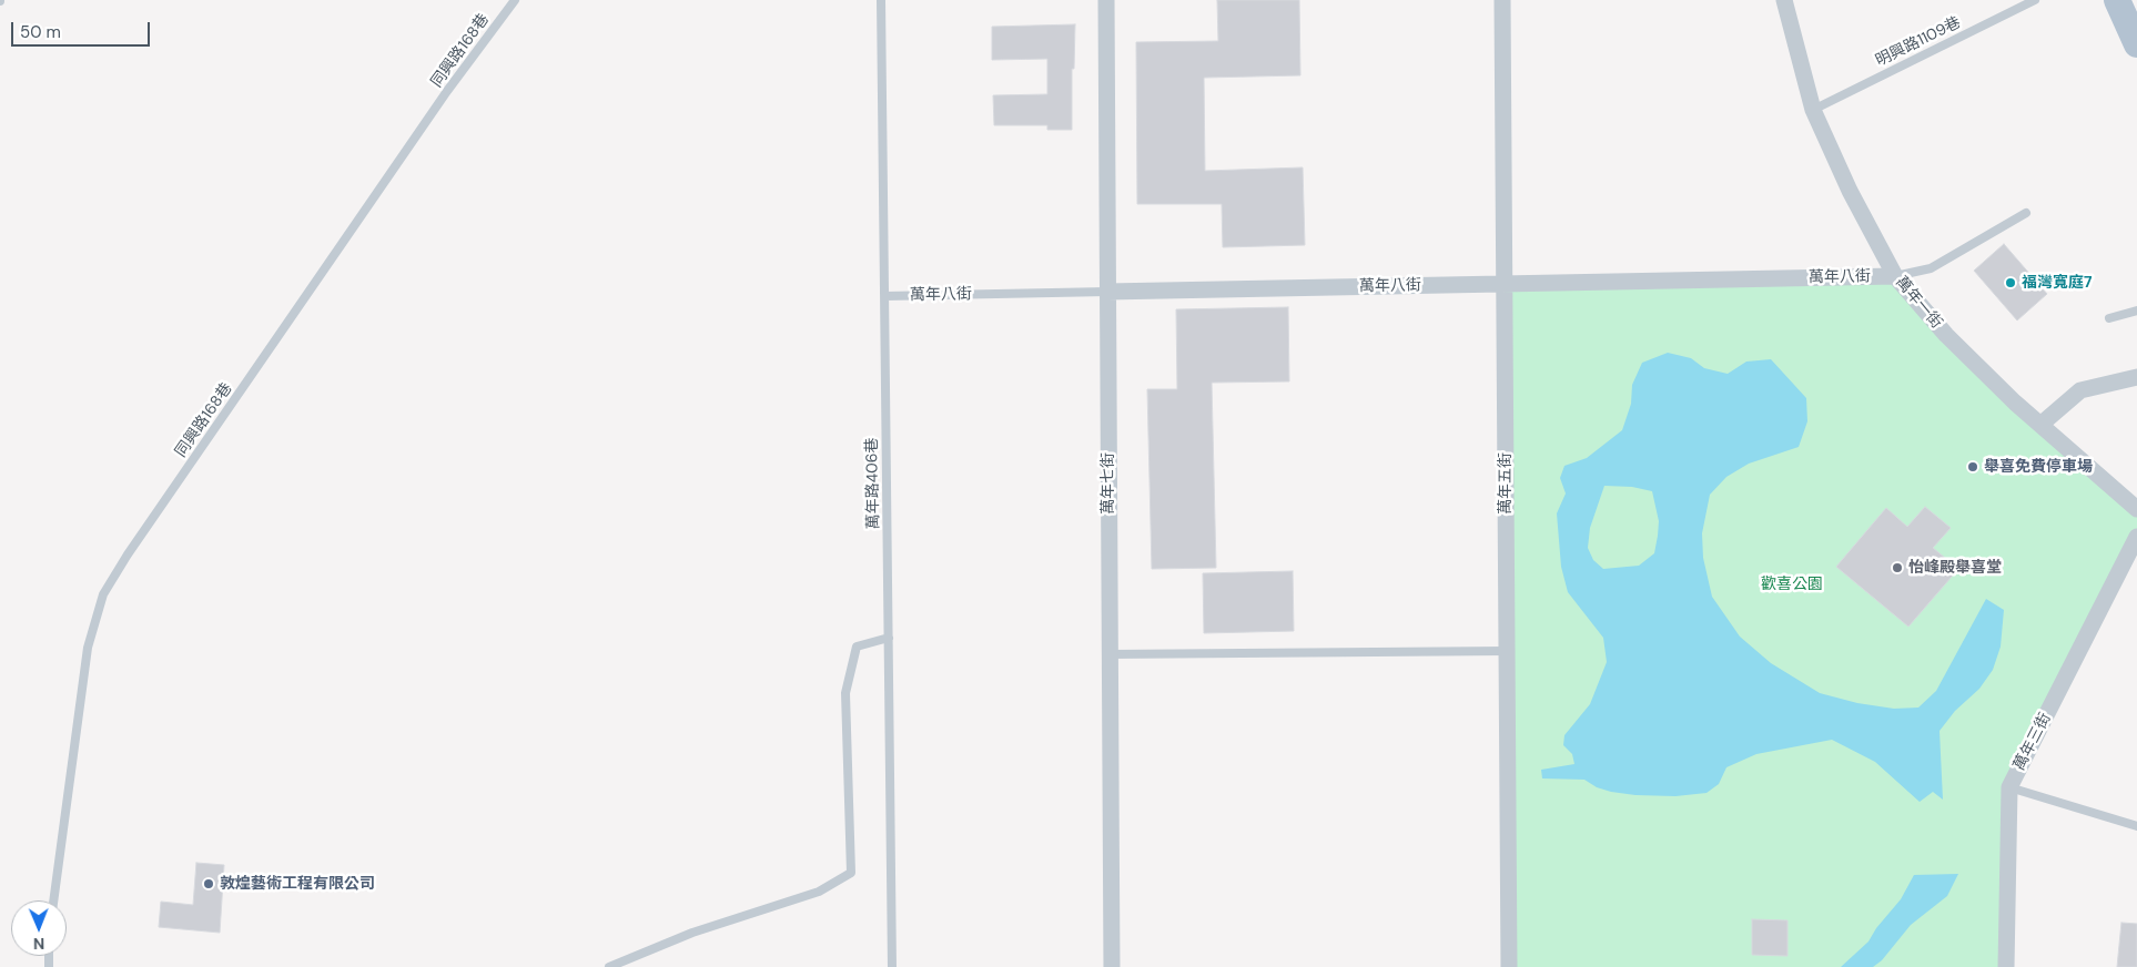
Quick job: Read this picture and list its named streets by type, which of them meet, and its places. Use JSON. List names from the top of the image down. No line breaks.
{"streets":{"street":["萬年八街","萬年一街","萬年七街","萬年五街","萬年三街"],"lane":["明興路1109巷","同興路168巷","萬年路406巷"]},"crossings":[["明興路1109巷","萬年一街"],["萬年八街","萬年一街"],["萬年八街","萬年路406巷"],["萬年八街","萬年七街"],["萬年八街","萬年五街"]],"parks":["歡喜公園"],"places":["福灣寬庭7","舉喜免費停車場","怡峰殿舉喜堂","敦煌藝術工程有限公司"],"scale_bar":"50 m","north":"bottom"}
